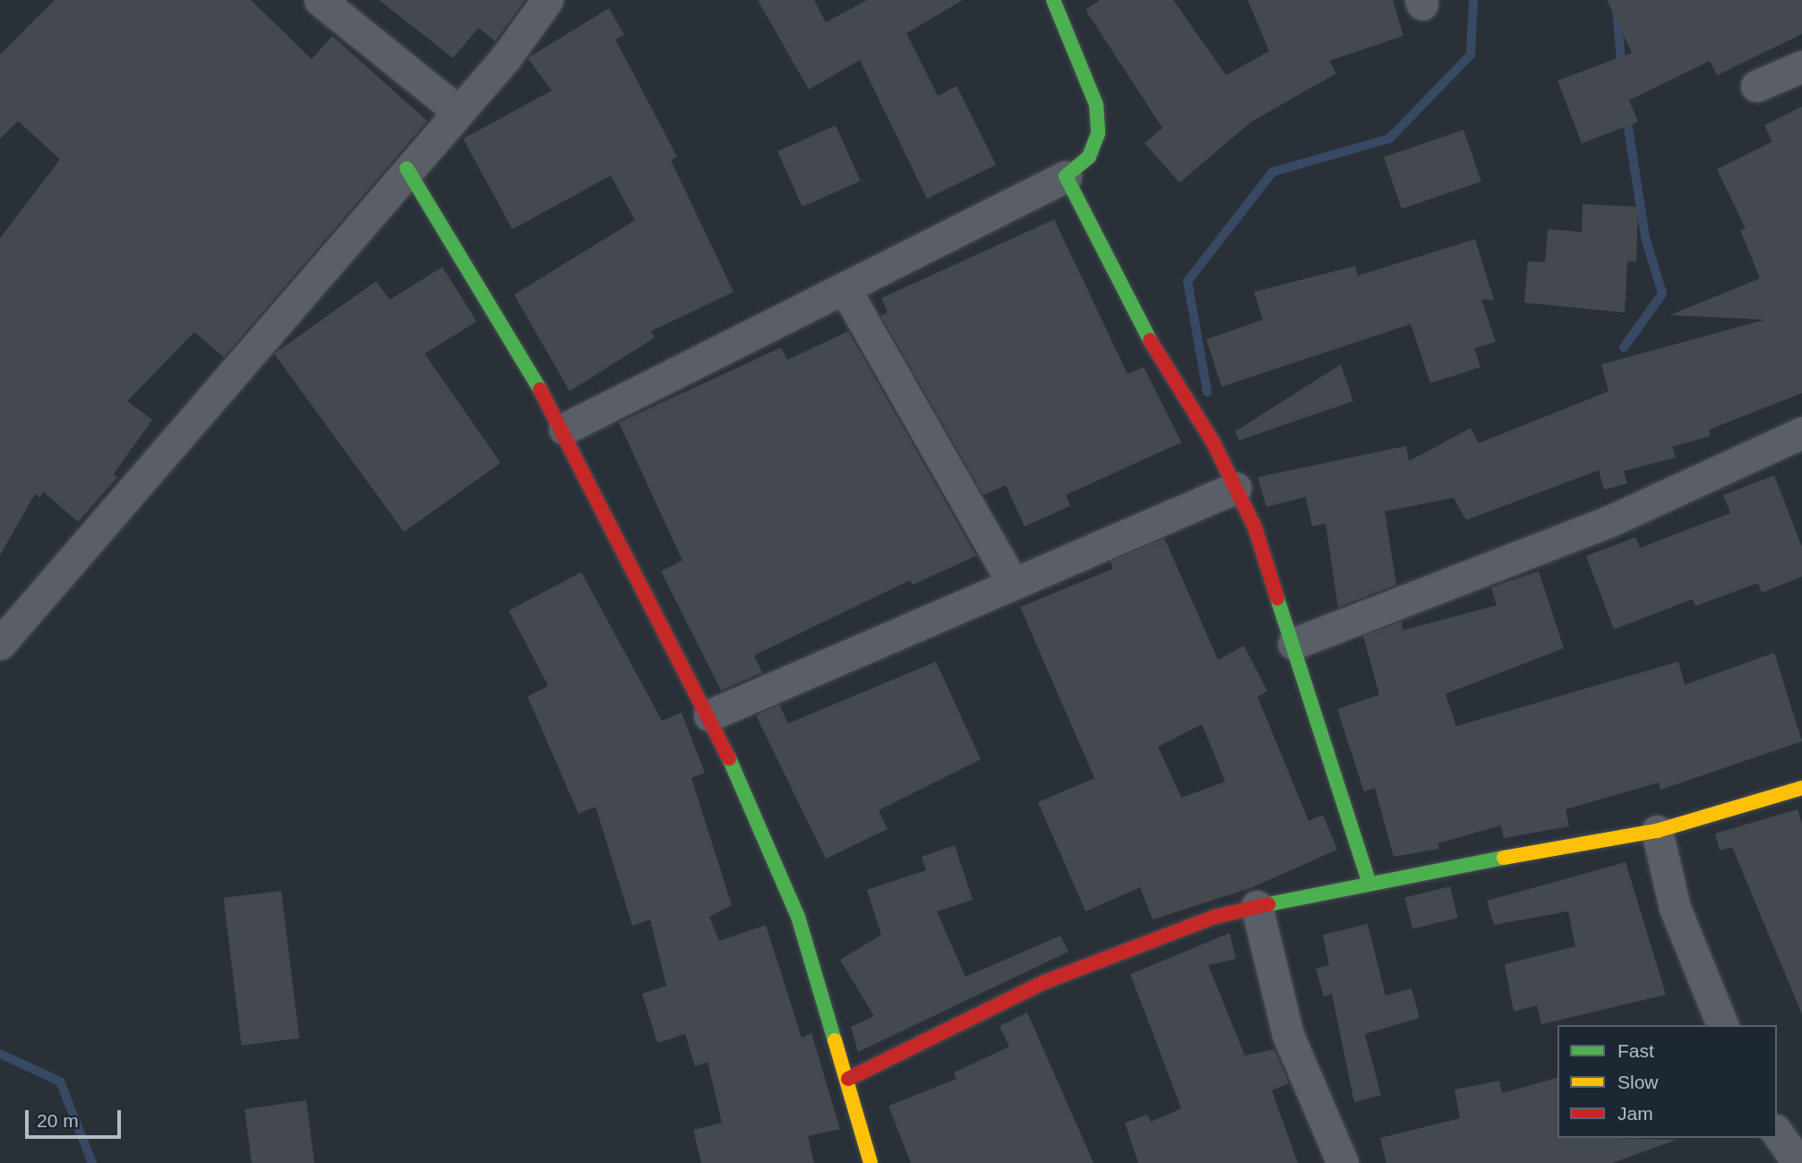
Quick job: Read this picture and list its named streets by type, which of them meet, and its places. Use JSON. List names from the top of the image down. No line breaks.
{"legend":["Fast","Slow","Jam"],"scale_bar":"20 m"}
